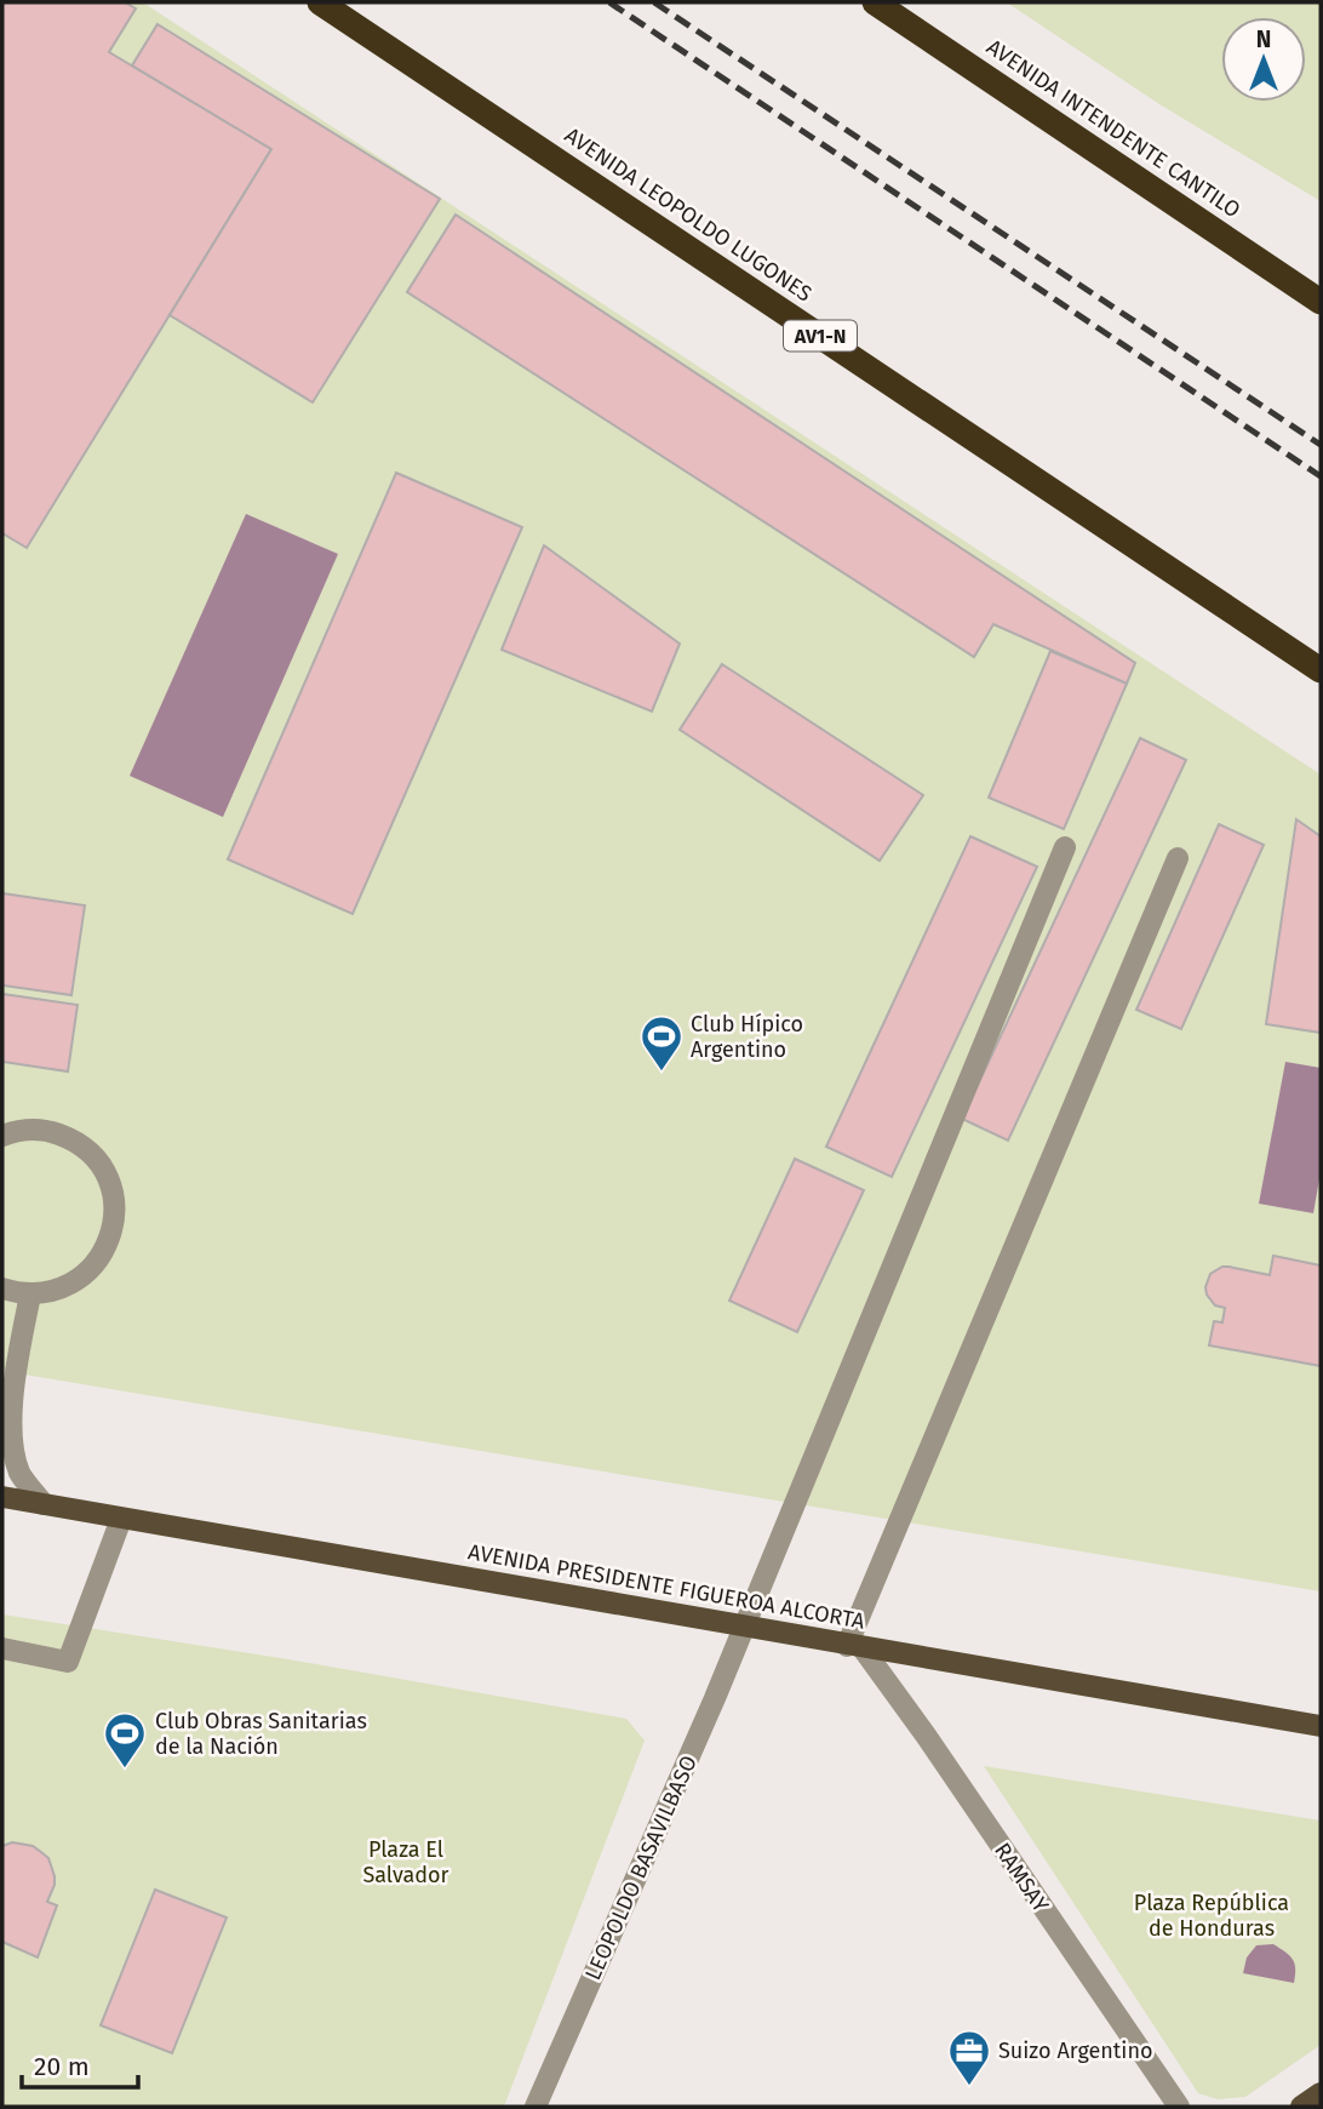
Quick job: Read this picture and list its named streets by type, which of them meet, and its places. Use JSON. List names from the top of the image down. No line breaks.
{"streets":{"highway":["AVENIDA INTENDENTE CANTILO","AVENIDA LEOPOLDO LUGONES","AV1-N"],"main road":["AVENIDA PRESIDENTE FIGUEROA ALCORTA"],"street":["LEOPOLDO BASAVILBASO","RAMSAY"]},"crossings":[["AVENIDA PRESIDENTE FIGUEROA ALCORTA","LEOPOLDO BASAVILBASO"],["AVENIDA PRESIDENTE FIGUEROA ALCORTA","RAMSAY"]],"parks":["Plaza El Salvador","Plaza República de Honduras"],"places":{"sports":["Club Hípico Argentino","Club Obras Sanitarias de la Nación"],"office":["Suizo Argentino"]},"scale_bar":"20 m","north":"top"}
